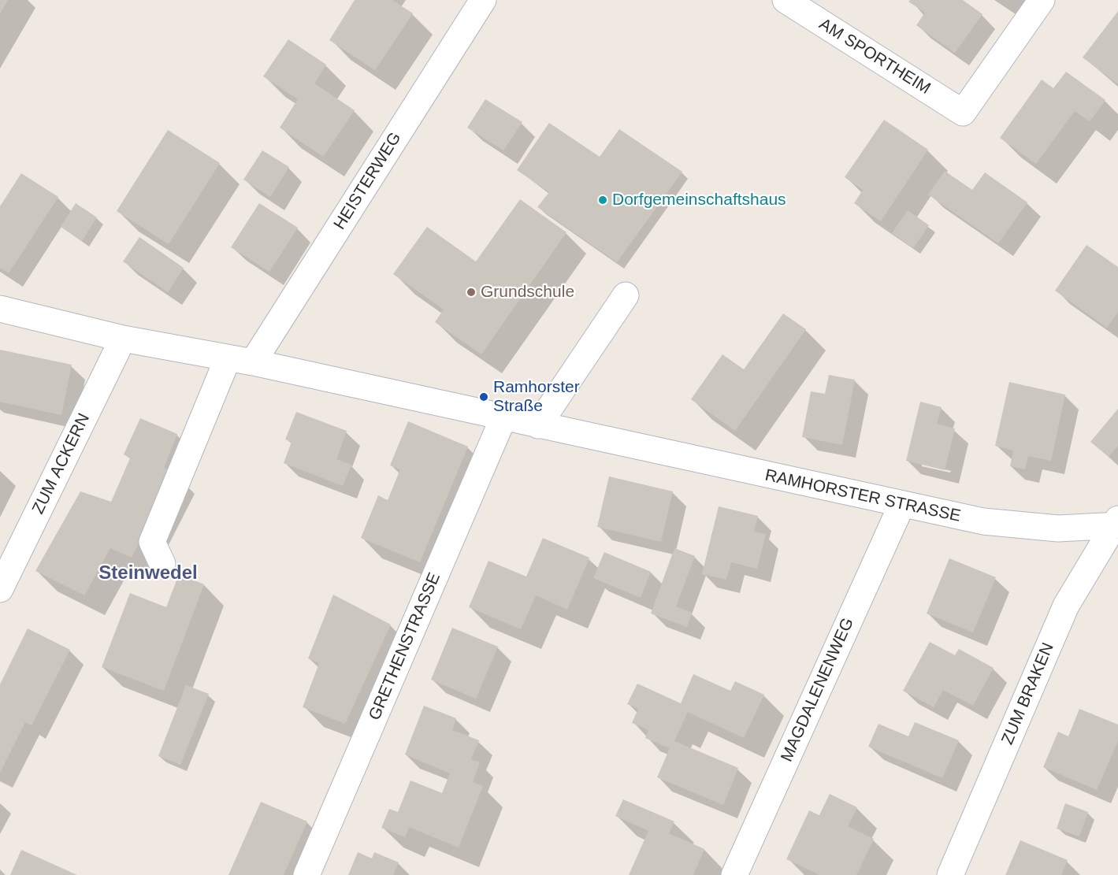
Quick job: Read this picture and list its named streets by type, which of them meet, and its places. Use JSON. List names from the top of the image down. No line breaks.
{"streets":{"street":["AM SPORTHEIM","HEISTERWEG","ZUM ACKERN","RAMHORSTER STRASSE","GRETHENSTRASSE","MAGDALENENWEG","ZUM BRAKEN"]},"crossings":[["HEISTERWEG","RAMHORSTER STRASSE"],["ZUM ACKERN","RAMHORSTER STRASSE"],["RAMHORSTER STRASSE","GRETHENSTRASSE"],["RAMHORSTER STRASSE","MAGDALENENWEG"],["RAMHORSTER STRASSE","ZUM BRAKEN"]],"districts":["Steinwedel"],"places":["Dorfgemeinschaftshaus","Grundschule","Ramhorster Straße"]}
